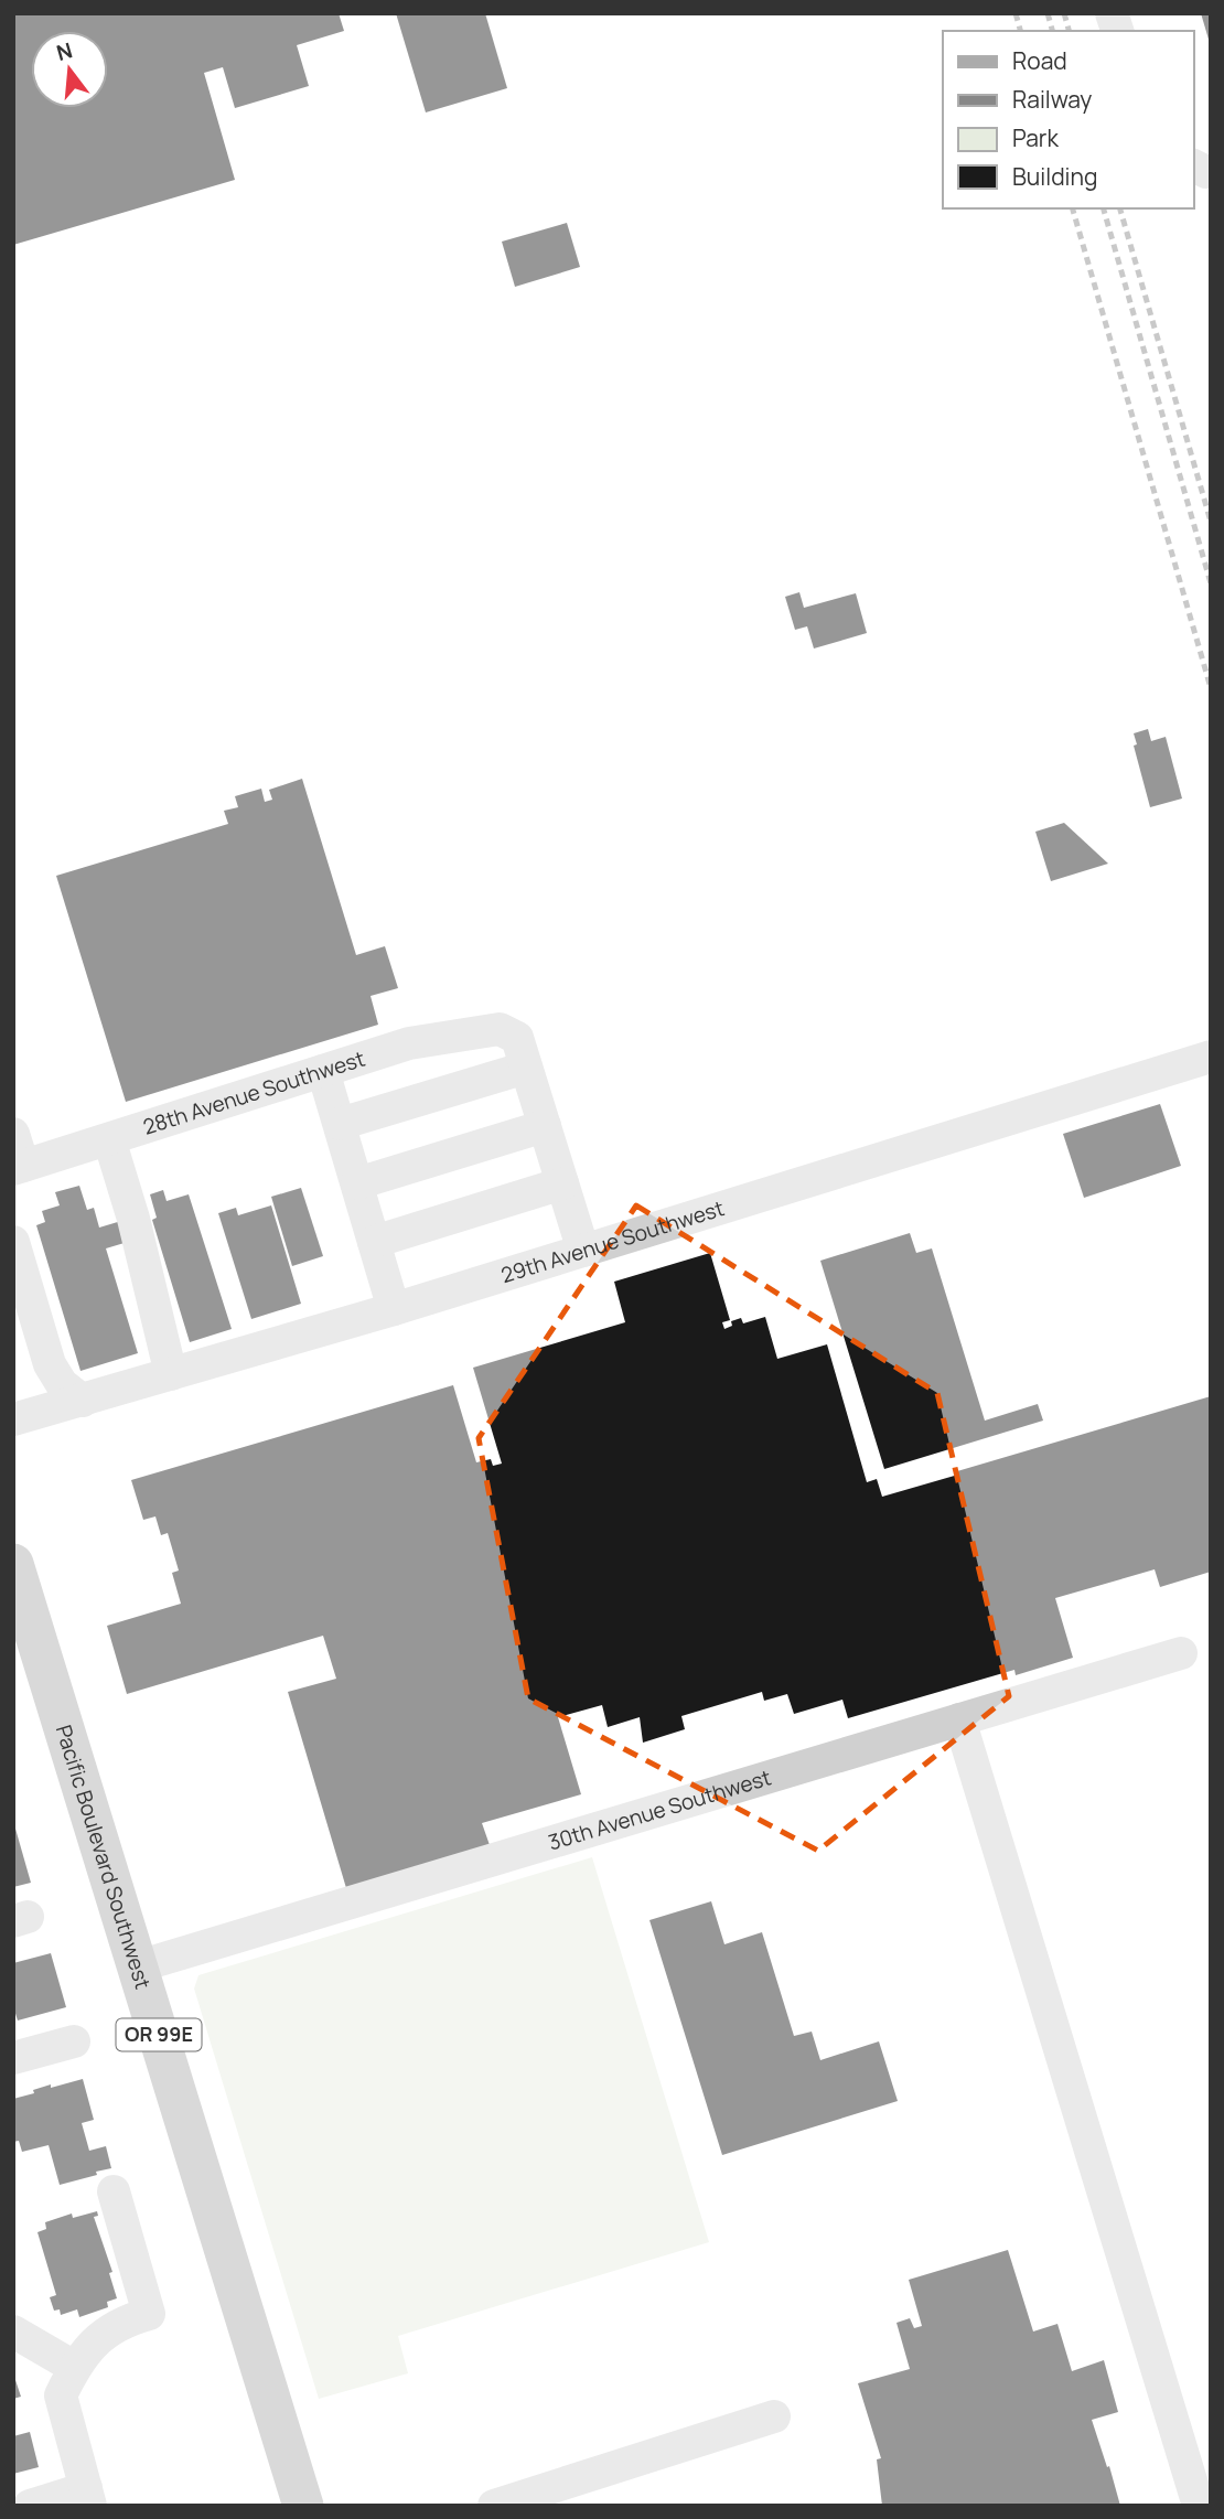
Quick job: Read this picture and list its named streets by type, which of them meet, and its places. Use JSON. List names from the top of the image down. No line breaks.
{"streets":{"main road":["Pacific Boulevard Southwest","OR 99E"],"street":["28th Avenue Southwest","29th Avenue Southwest","30th Avenue Southwest"]},"crossings":[["30th Avenue Southwest","Pacific Boulevard Southwest"]],"legend":["Road","Railway","Park","Building"],"north":"top"}
